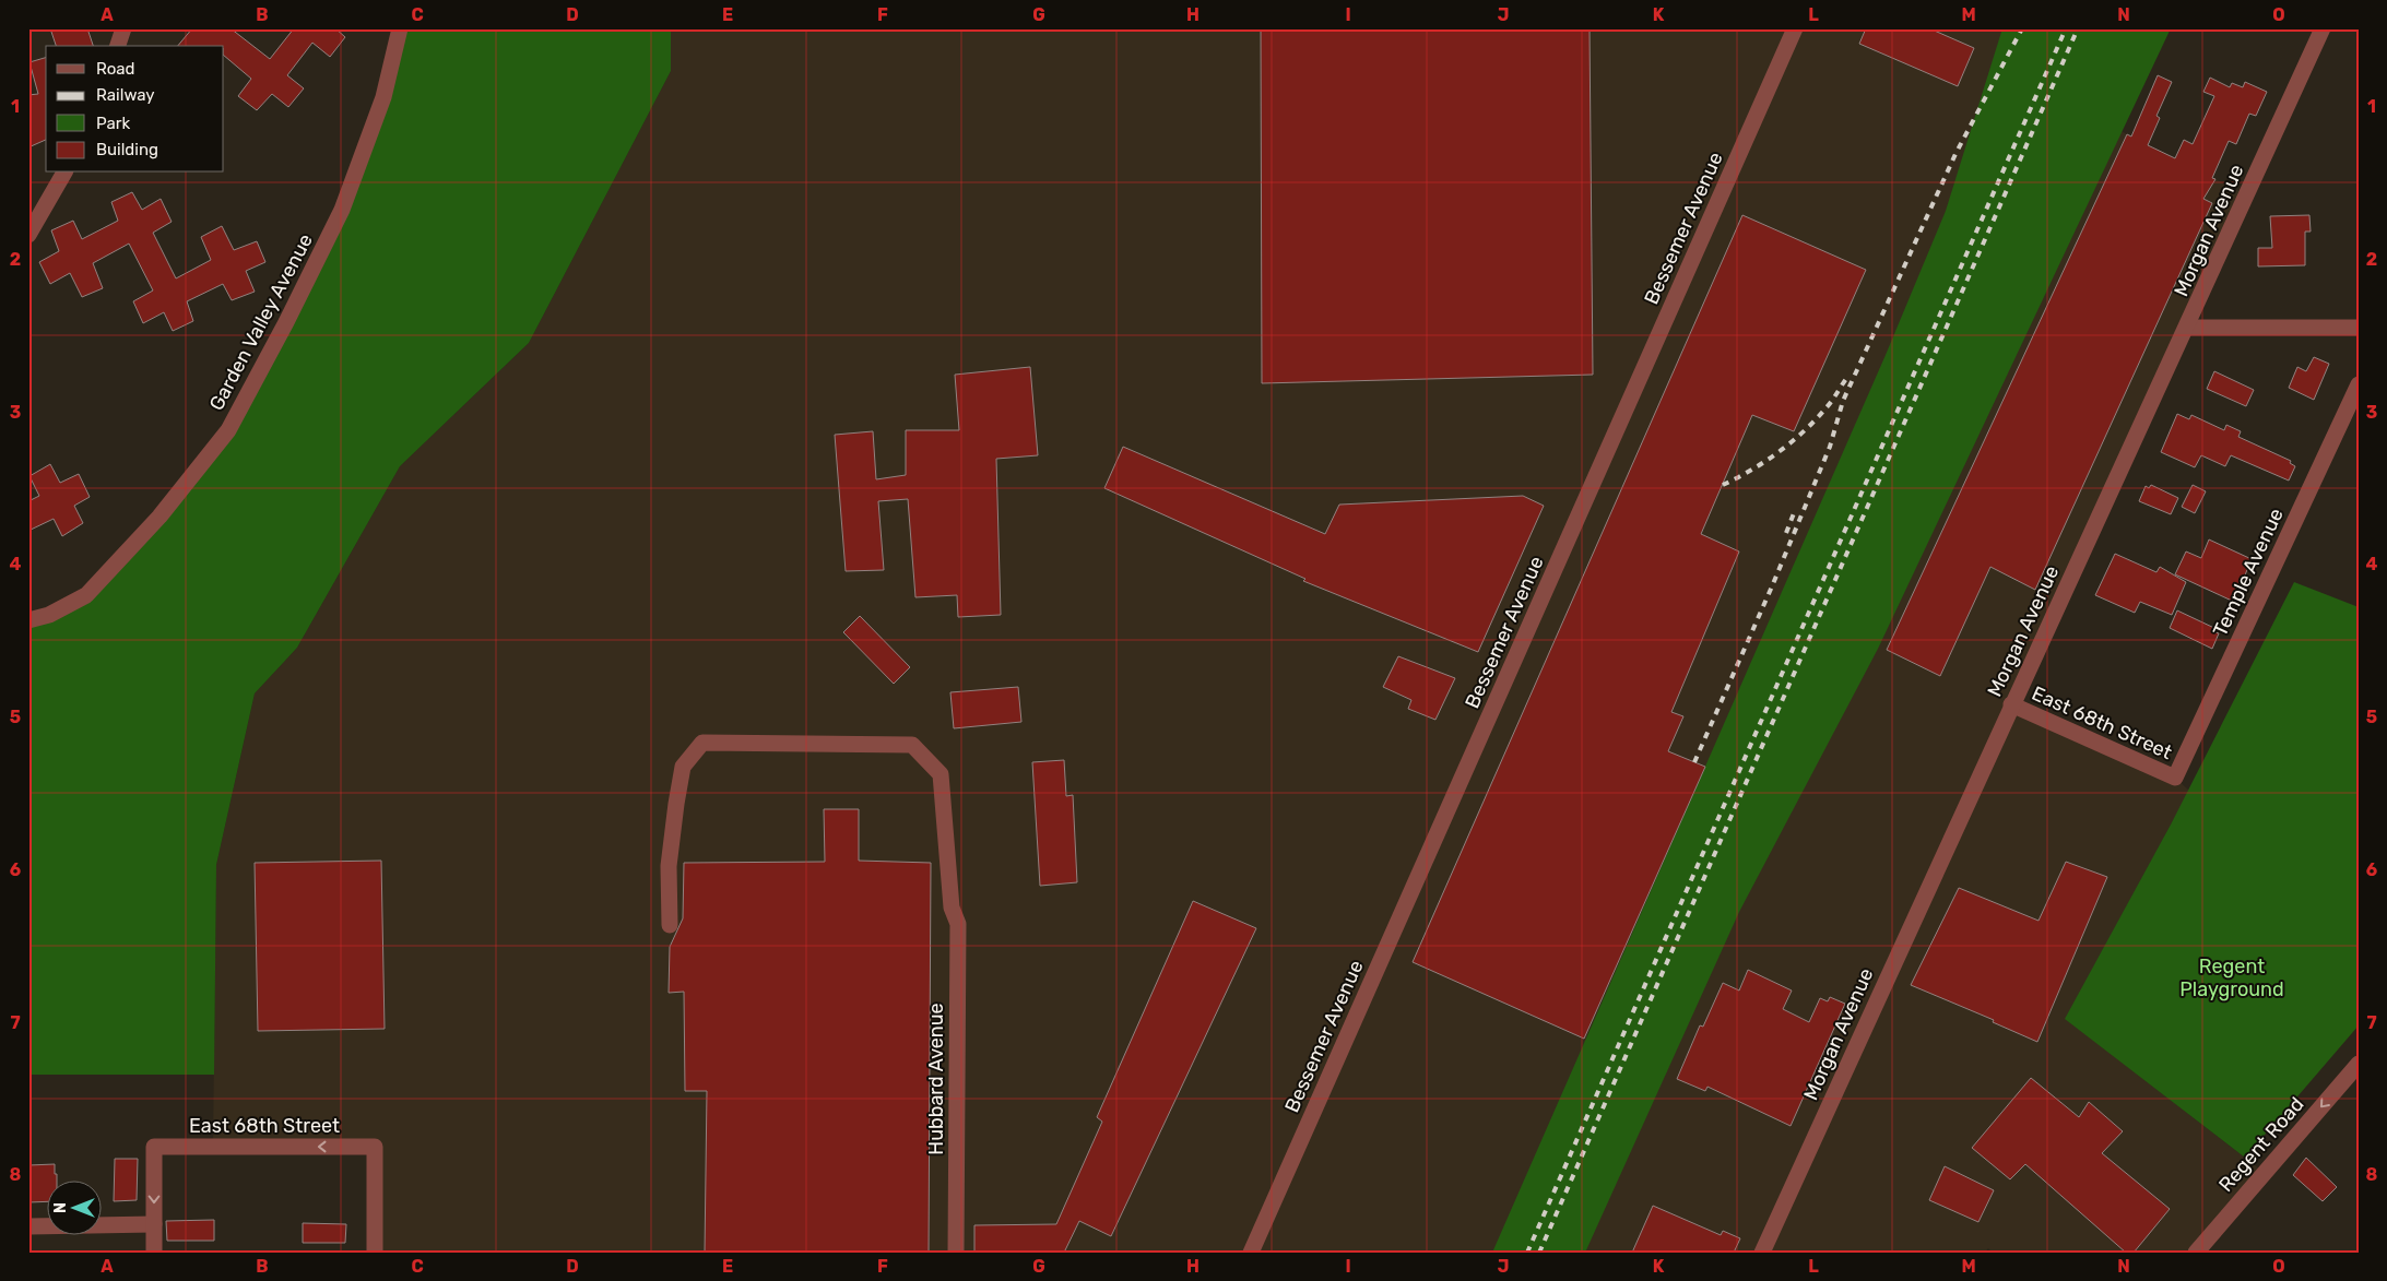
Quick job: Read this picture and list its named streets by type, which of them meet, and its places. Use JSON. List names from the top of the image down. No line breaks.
{"streets":{"street":["Bessemer Avenue","Morgan Avenue","Garden Valley Avenue","Temple Avenue","East 68th Street","Hubbard Avenue","Regent Road"]},"crossings":[["Morgan Avenue","East 68th Street"],["Temple Avenue","East 68th Street"]],"one_way":["Regent Road"],"parks":["Regent Playground"],"legend":["Road","Railway","Park","Building"],"north":"left","grid":{"columns":["A","B","C","D","E","F","G","H","I","J","K","L","M","N","O"],"rows":["1","2","3","4","5","6","7","8"]}}
